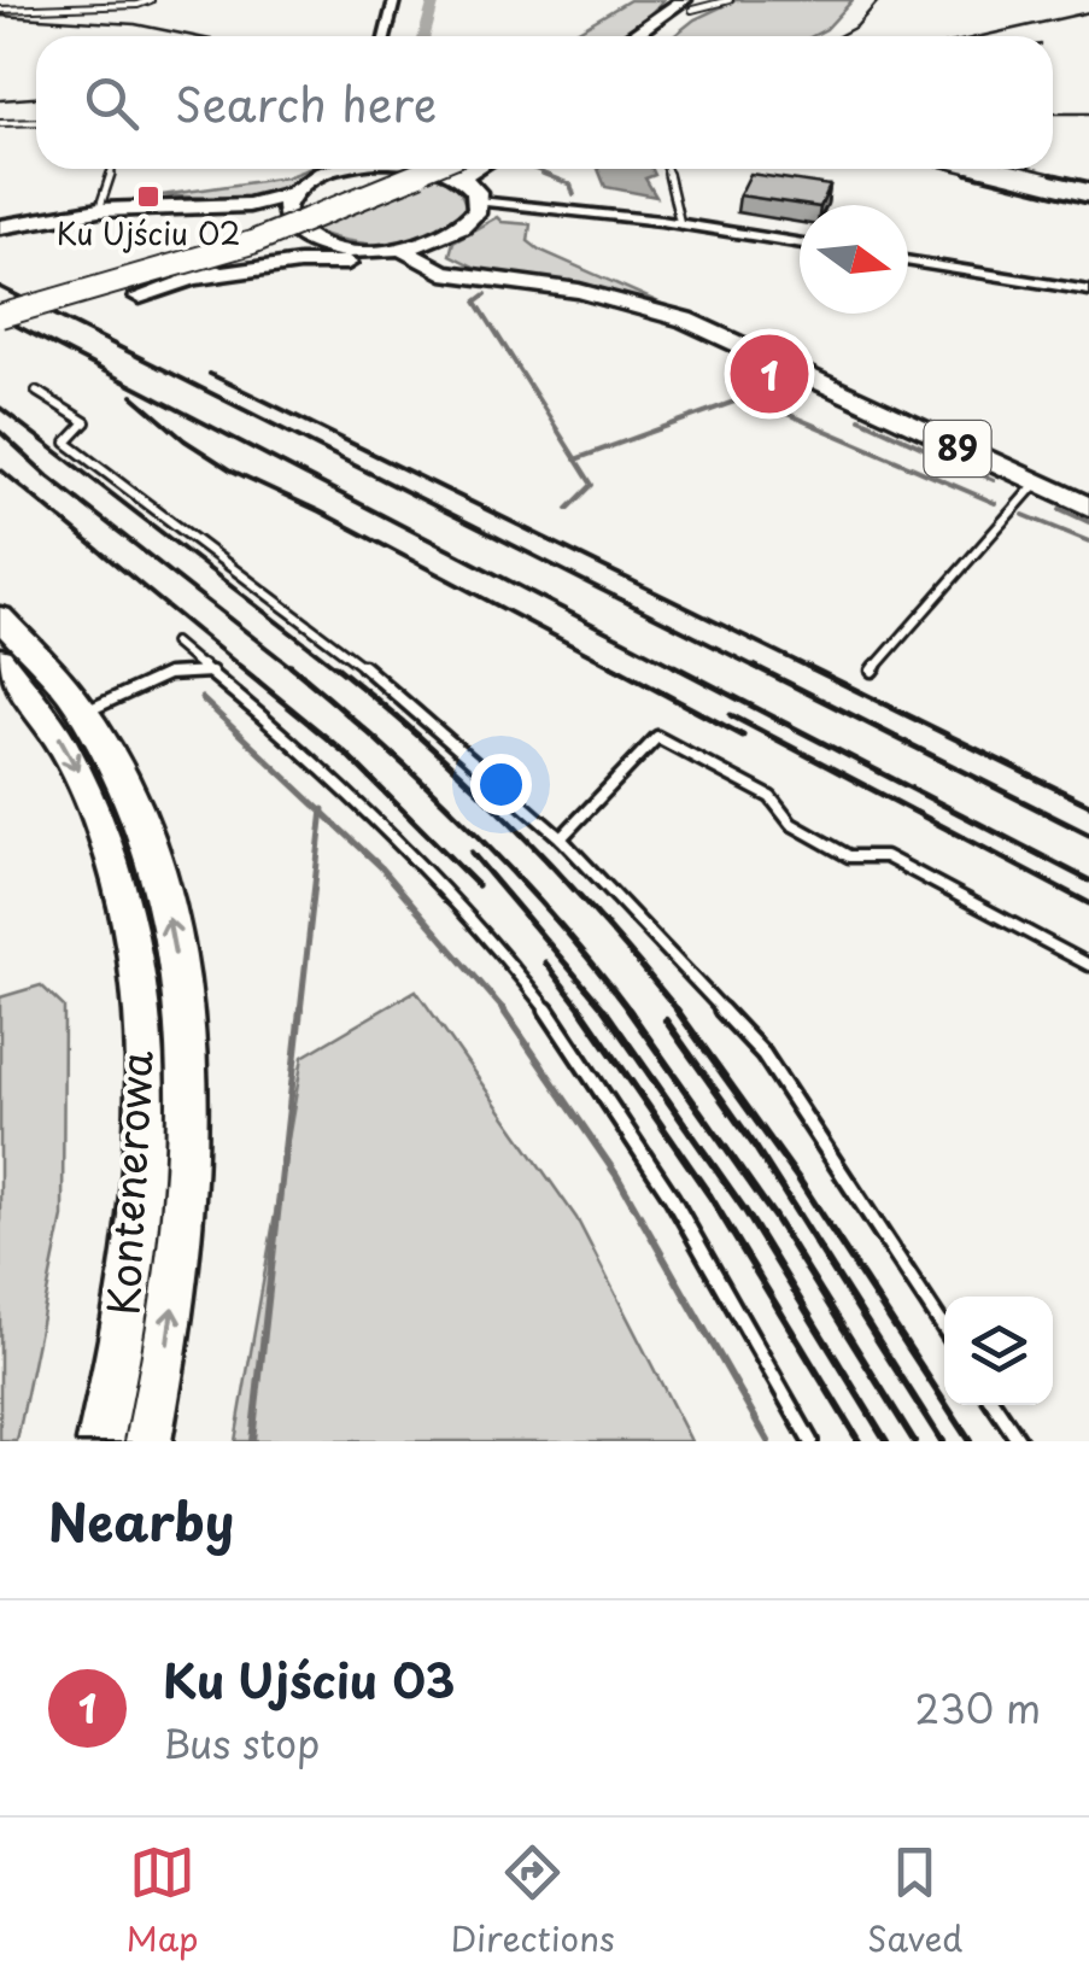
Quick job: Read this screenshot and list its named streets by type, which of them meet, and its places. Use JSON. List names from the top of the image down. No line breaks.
{"streets":{"main road":["89","Kontenerowa"]},"places":{"transit":["Ku Ujściu 02"]},"north":"right","page":{"search":"Search here","pins":"1","heading":"Nearby","list":[{"mark":"1","name":"Ku Ujściu 03","note":"Bus stop","value":"230 m"}],"nav":["Map","Directions","Saved"]}}
